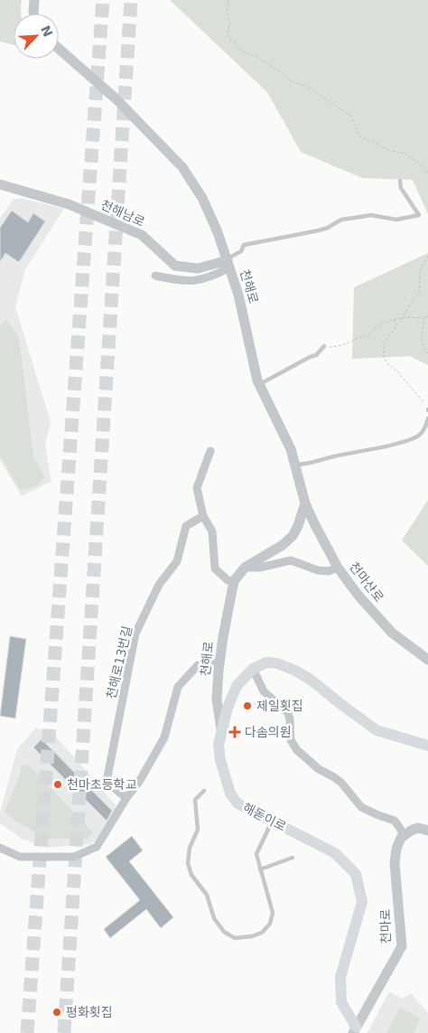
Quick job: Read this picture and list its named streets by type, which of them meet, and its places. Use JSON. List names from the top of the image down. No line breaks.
{"streets":{"main road":["해돋이로"],"street":["천해남로","천해로","천마산로","천해로13번길","천마로"]},"crossings":[["천해남로","천해로"],["천해로","천마산로"],["천해로","해돋이로"],["해돋이로","천마로"]],"places":{"other":["제일횟집","천마초등학교","평화횟집"],"health":["다솜의원"]},"north":"top right"}
